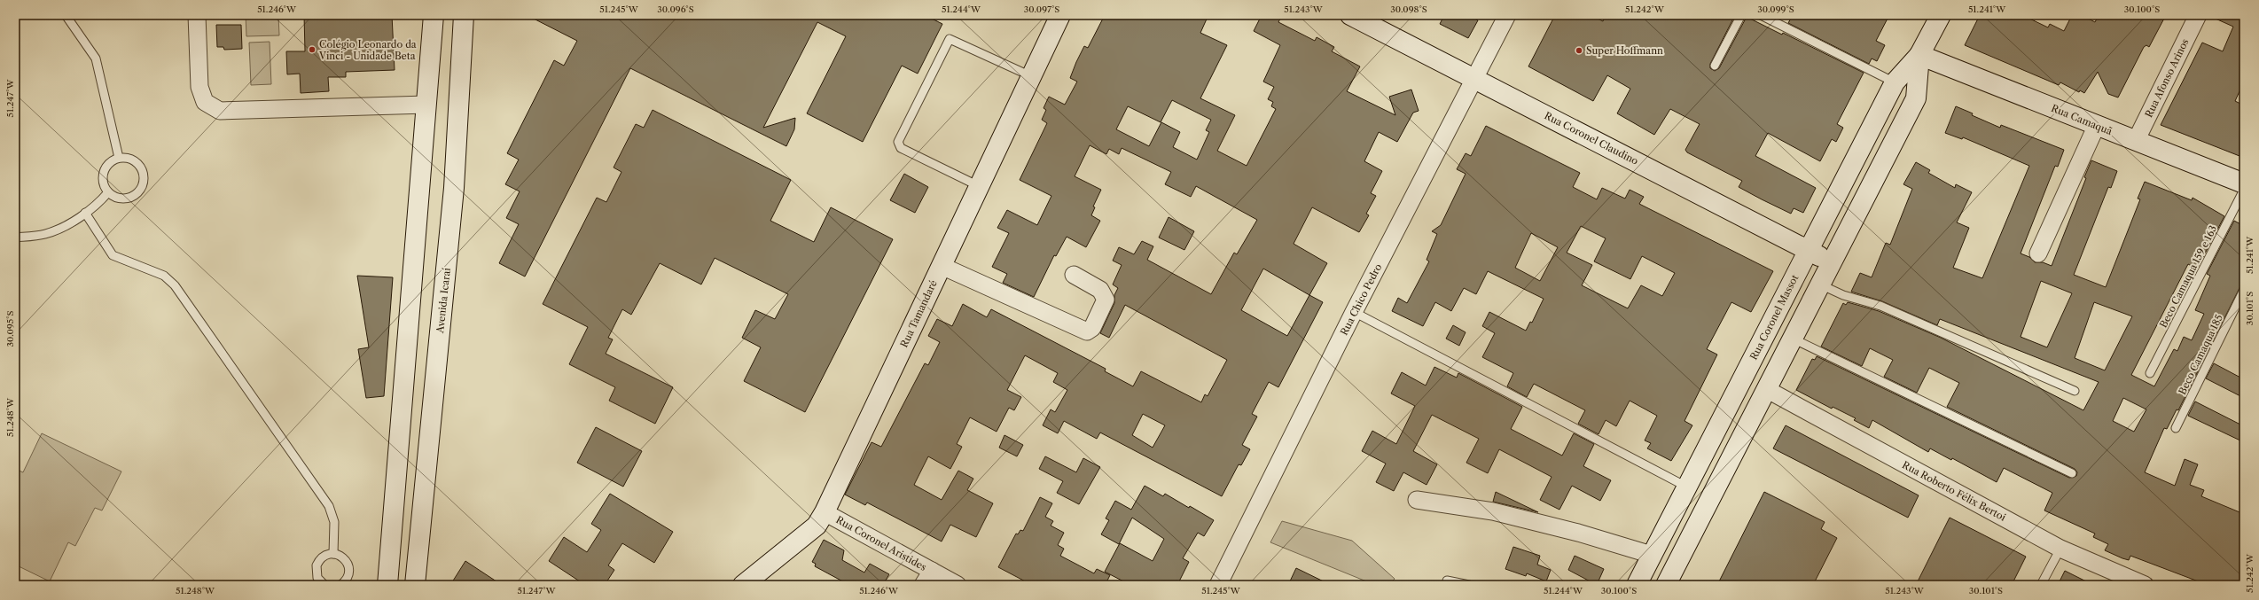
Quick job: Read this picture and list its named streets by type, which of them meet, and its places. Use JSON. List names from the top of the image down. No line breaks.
{"streets":{"street":["Rua Afonso Arinos","Rua Camaquã","Rua Coronel Claudino","Rua Chico Pedro","Avenida Icaraí","Rua Tamandaré","Rua Coronel Massot","Rua Roberto Félix Bertoi","Rua Coronel Aristides"],"lane":["Beco Camaqua 159 e 163","Beco Camaqua 185"]},"crossings":[["Rua Afonso Arinos","Rua Camaquã"],["Rua Camaquã","Rua Coronel Massot"],["Rua Coronel Claudino","Rua Chico Pedro"],["Rua Coronel Claudino","Rua Coronel Massot"],["Rua Tamandaré","Rua Coronel Aristides"],["Rua Coronel Massot","Rua Roberto Félix Bertoi"]],"places":["Colégio Leonardo da Vinci - Unidade Beta","Super Hoffmann"],"coordinates":["51.246°W","51.245°W","30.096°S","51.244°W","30.097°S","51.243°W","30.098°S","51.242°W","30.099°S","51.241°W","30.100°S","51.247°W","30.101°S","30.095°S","51.248°W"]}
